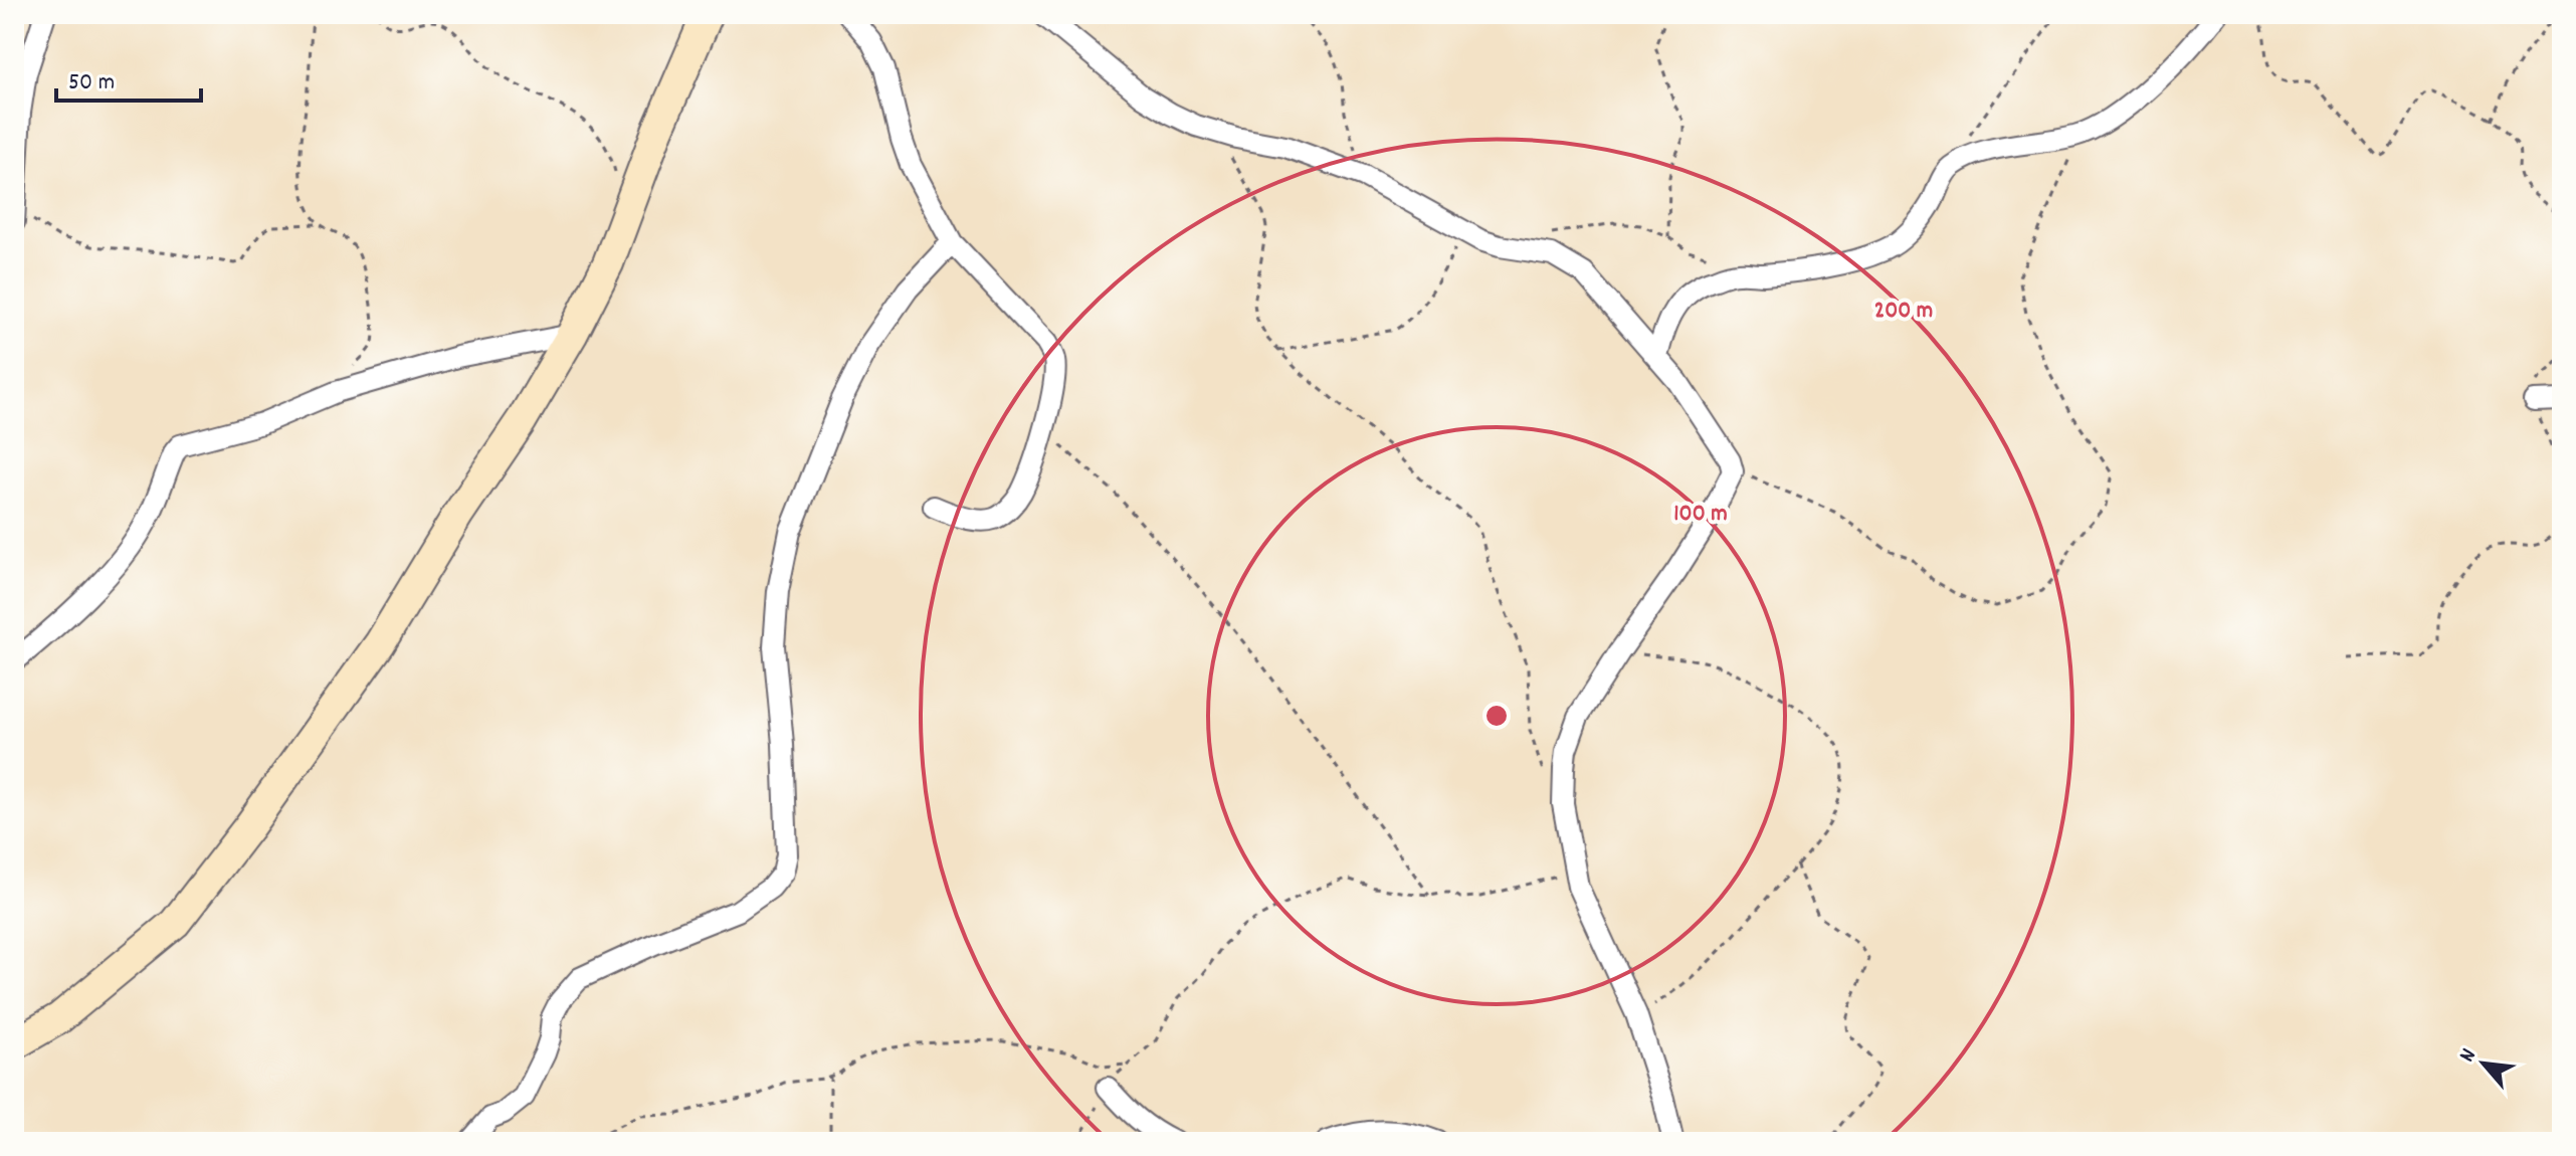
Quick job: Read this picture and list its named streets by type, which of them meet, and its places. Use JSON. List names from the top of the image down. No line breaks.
{"scale_bar":"50 m","north":"top left","rings":["200 m","100 m"]}
